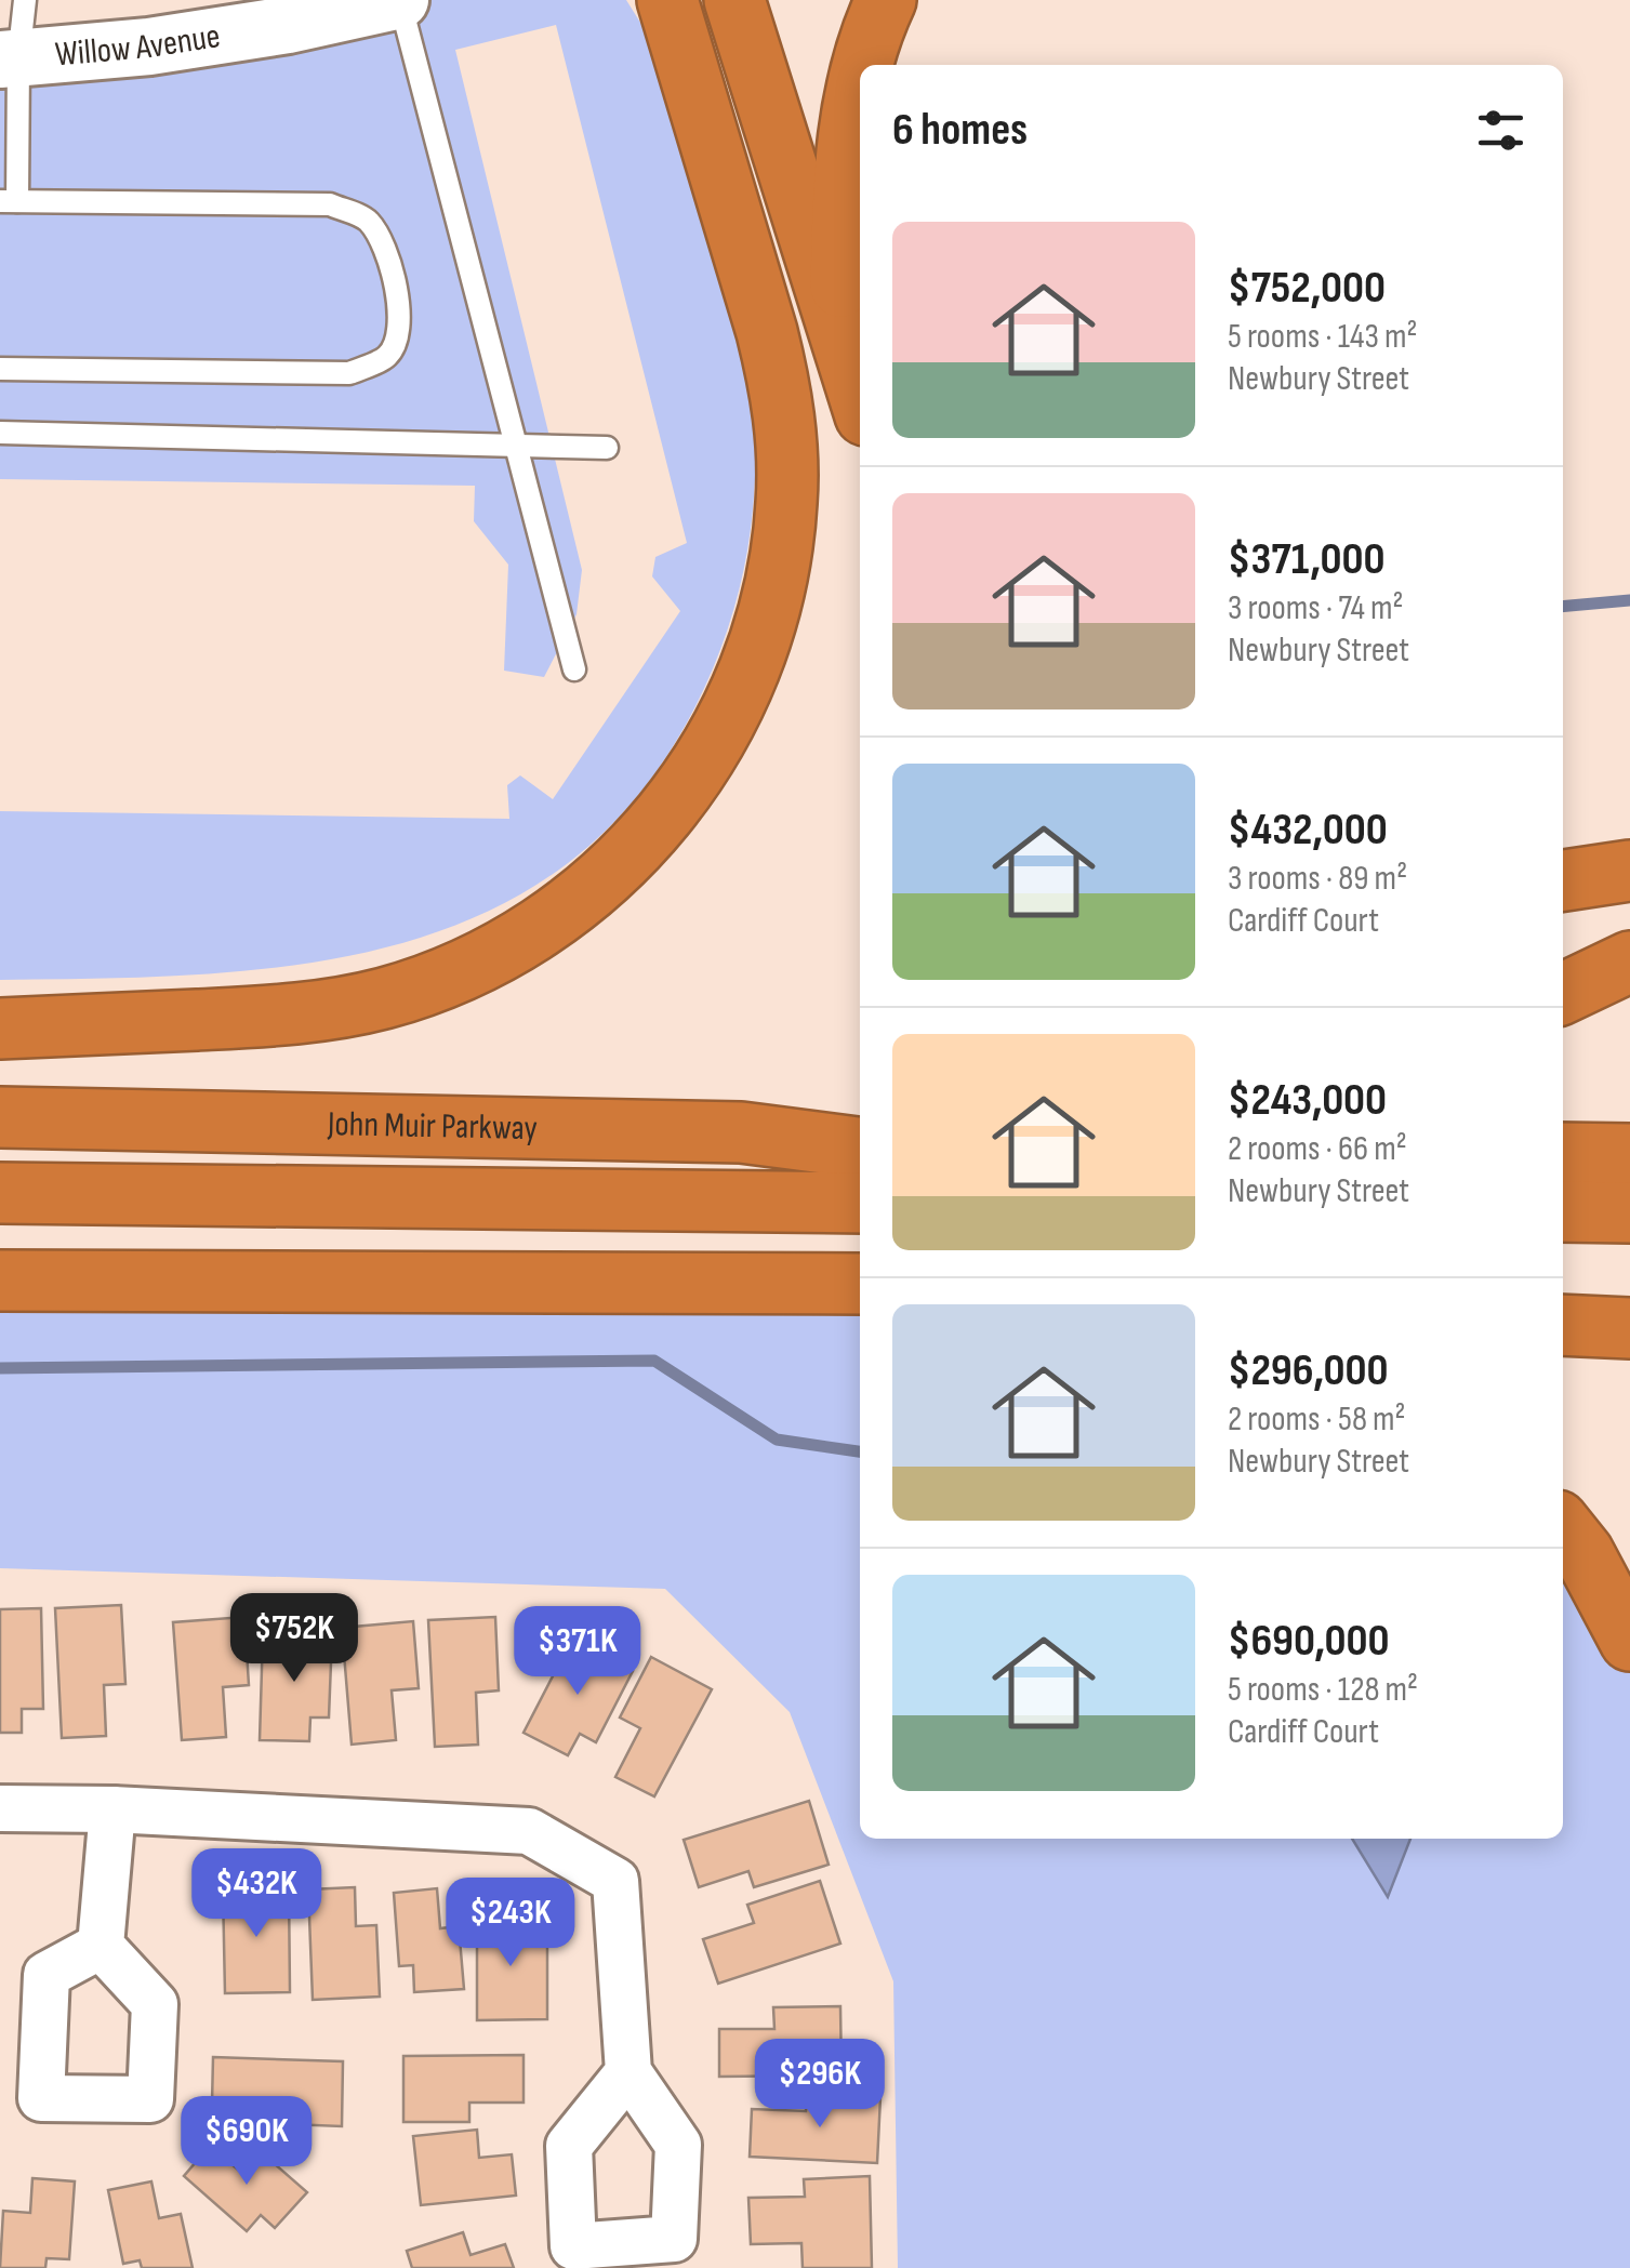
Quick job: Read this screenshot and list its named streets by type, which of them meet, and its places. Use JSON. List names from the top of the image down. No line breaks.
{"streets":{"highway":["John Muir Parkway"],"street":["Willow Avenue"]},"page":{"heading":"6 homes","list":[{"name":"$752,000","note":"5 rooms · 143 m² · Newbury Street"},{"name":"$371,000","note":"3 rooms · 74 m² · Newbury Street"},{"name":"$432,000","note":"3 rooms · 89 m² · Cardiff Court"},{"name":"$243,000","note":"2 rooms · 66 m² · Newbury Street"},{"name":"$296,000","note":"2 rooms · 58 m² · Newbury Street"},{"name":"$690,000","note":"5 rooms · 128 m² · Cardiff Court"}],"price":["$752K","$371K","$432K","$243K","$296K","$690K"]}}
